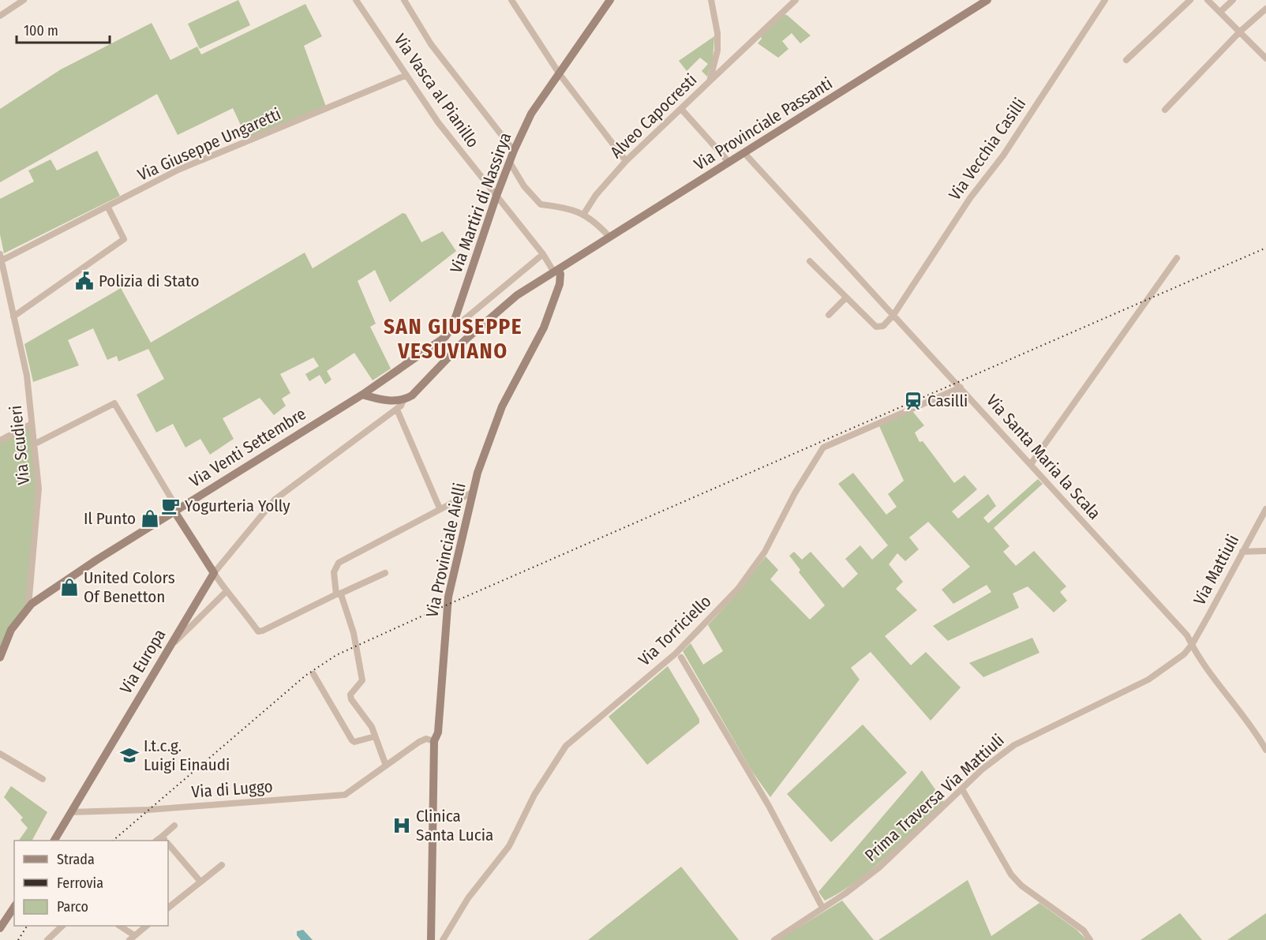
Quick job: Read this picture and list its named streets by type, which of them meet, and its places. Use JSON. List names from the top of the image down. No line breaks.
{"streets":{"main road":["Via Provinciale Passanti","Via Martiri di Nassirya","Via Venti Settembre","Via Provinciale Aielli","Via Europa"],"street":["Via Vasca al Pianillo","Alveo Capocresti","Via Giuseppe Ungaretti","Via Vecchia Casilli","Via Scudieri","Via Santa Maria la Scala","Via Mattiuli","Via Torriciello","Via di Luggo","Prima Traversa Via Mattiuli"]},"crossings":[["Via Vasca al Pianillo","Via Provinciale Passanti"],["Via Vasca al Pianillo","Via Giuseppe Ungaretti"],["Via Vasca al Pianillo","Via Martiri di Nassirya"],["Via Vasca al Pianillo","Via Provinciale Aielli"],["Via Provinciale Passanti","Via Santa Maria la Scala"],["Via Provinciale Passanti","Via Provinciale Aielli"],["Via Provinciale Passanti","Via Europa"],["Via Giuseppe Ungaretti","Via Scudieri"],["Via Vecchia Casilli","Via Santa Maria la Scala"],["Via Martiri di Nassirya","Via Venti Settembre"],["Via Scudieri","Via Venti Settembre"],["Via Santa Maria la Scala","Via Mattiuli"],["Via Santa Maria la Scala","Via Torriciello"],["Via Santa Maria la Scala","Prima Traversa Via Mattiuli"],["Via Provinciale Aielli","Via di Luggo"],["Via Mattiuli","Prima Traversa Via Mattiuli"],["Via Torriciello","Prima Traversa Via Mattiuli"],["Via Europa","Via di Luggo"]],"districts":["SAN GIUSEPPE VESUVIANO"],"places":{"public building":["Polizia di Stato"],"station":["Casilli"],"cafe":["Yogurteria Yolly"],"shop":["Il Punto","United Colors Of Benetton"],"school or university":["I.t.c.g. Luigi Einaudi"],"hospital":["Clinica Santa Lucia"]},"legend":["Strada","Ferrovia","Parco"],"scale_bar":"100 m"}
